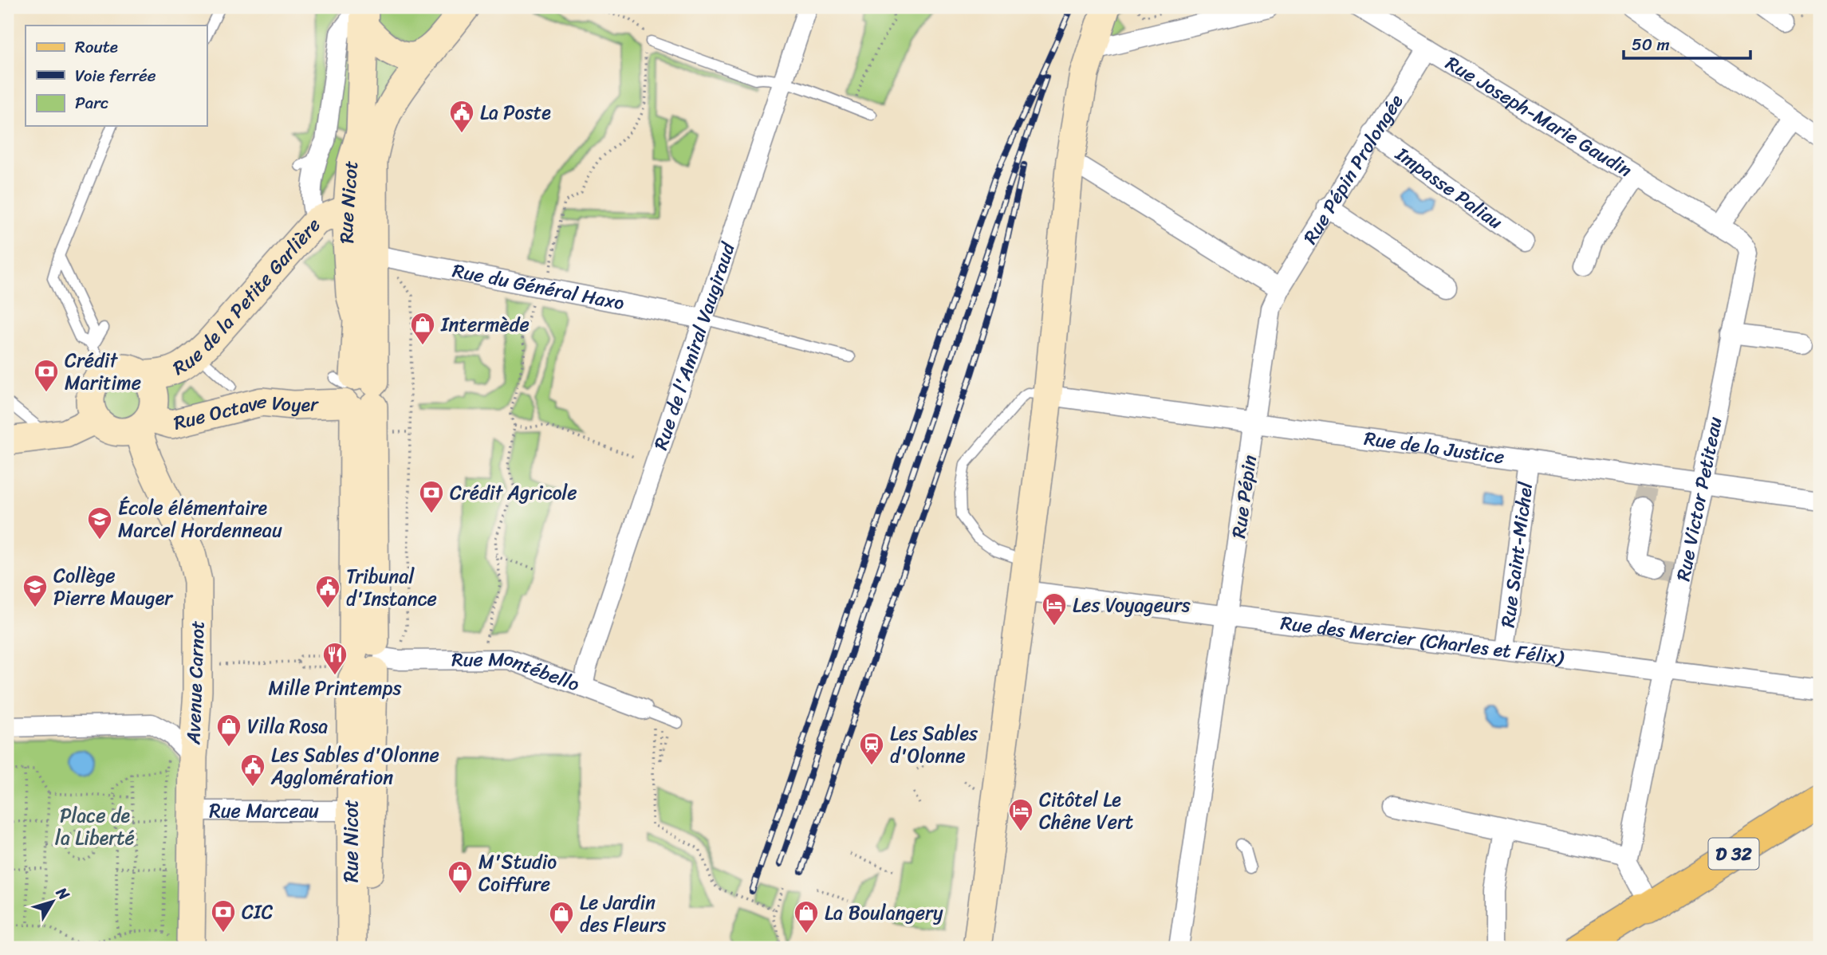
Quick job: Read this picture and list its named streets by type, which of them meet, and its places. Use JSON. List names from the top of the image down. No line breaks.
{"streets":{"main road":["D 32"],"street":["Rue Joseph-Marie Gaudin","Rue Pépin Prolongée","Impasse Paliau","Rue Nicot","Rue du Général Haxo","Rue de la Petite Garlière","Rue de l'Amiral Vaugiraud","Rue Octave Voyer","Rue de la Justice","Rue Pépin","Rue Victor Petiteau","Rue Saint-Michel","Rue des Mercier (Charles et Félix)","Rue Montébello","Avenue Carnot","Rue Marceau"]},"crossings":[["Rue Joseph-Marie Gaudin","Rue Pépin Prolongée"],["Rue Joseph-Marie Gaudin","Rue Victor Petiteau"],["Rue Pépin Prolongée","Impasse Paliau"],["Rue Pépin Prolongée","Rue Pépin"],["Rue Nicot","Rue du Général Haxo"],["Rue Nicot","Rue de la Petite Garlière"],["Rue Nicot","Rue Octave Voyer"],["Rue Nicot","Rue Montébello"],["Rue Nicot","Rue Marceau"],["Rue du Général Haxo","Rue de l'Amiral Vaugiraud"],["Rue de la Petite Garlière","Rue Octave Voyer"],["Rue de la Petite Garlière","Avenue Carnot"],["Rue de l'Amiral Vaugiraud","Rue Montébello"],["Rue Octave Voyer","Avenue Carnot"],["Rue de la Justice","Rue Pépin"],["Rue de la Justice","Rue Victor Petiteau"],["Rue de la Justice","Rue Saint-Michel"],["Rue Pépin","Rue des Mercier (Charles et Félix)"],["Rue Victor Petiteau","Rue des Mercier (Charles et Félix)"],["Rue Saint-Michel","Rue des Mercier (Charles et Félix)"],["Avenue Carnot","Rue Marceau"]],"parks":["Place de la Liberté"],"places":{"public building":["La Poste","Tribunal d'Instance","Les Sables d'Olonne Agglomération"],"shop":["Intermède","Villa Rosa","M'Studio Coiffure","La Boulangery","Le Jardin des Fleurs"],"bank":["Crédit Maritime","Crédit Agricole","CIC"],"school or university":["École élémentaire Marcel Hordenneau","Collège Pierre Mauger"],"hotel":["Les Voyageurs","Citôtel Le Chêne Vert"],"restaurant":["Mille Printemps"],"station":["Les Sables d'Olonne"]},"legend":["Route","Voie ferrée","Parc"],"scale_bar":"50 m","north":"top right"}
